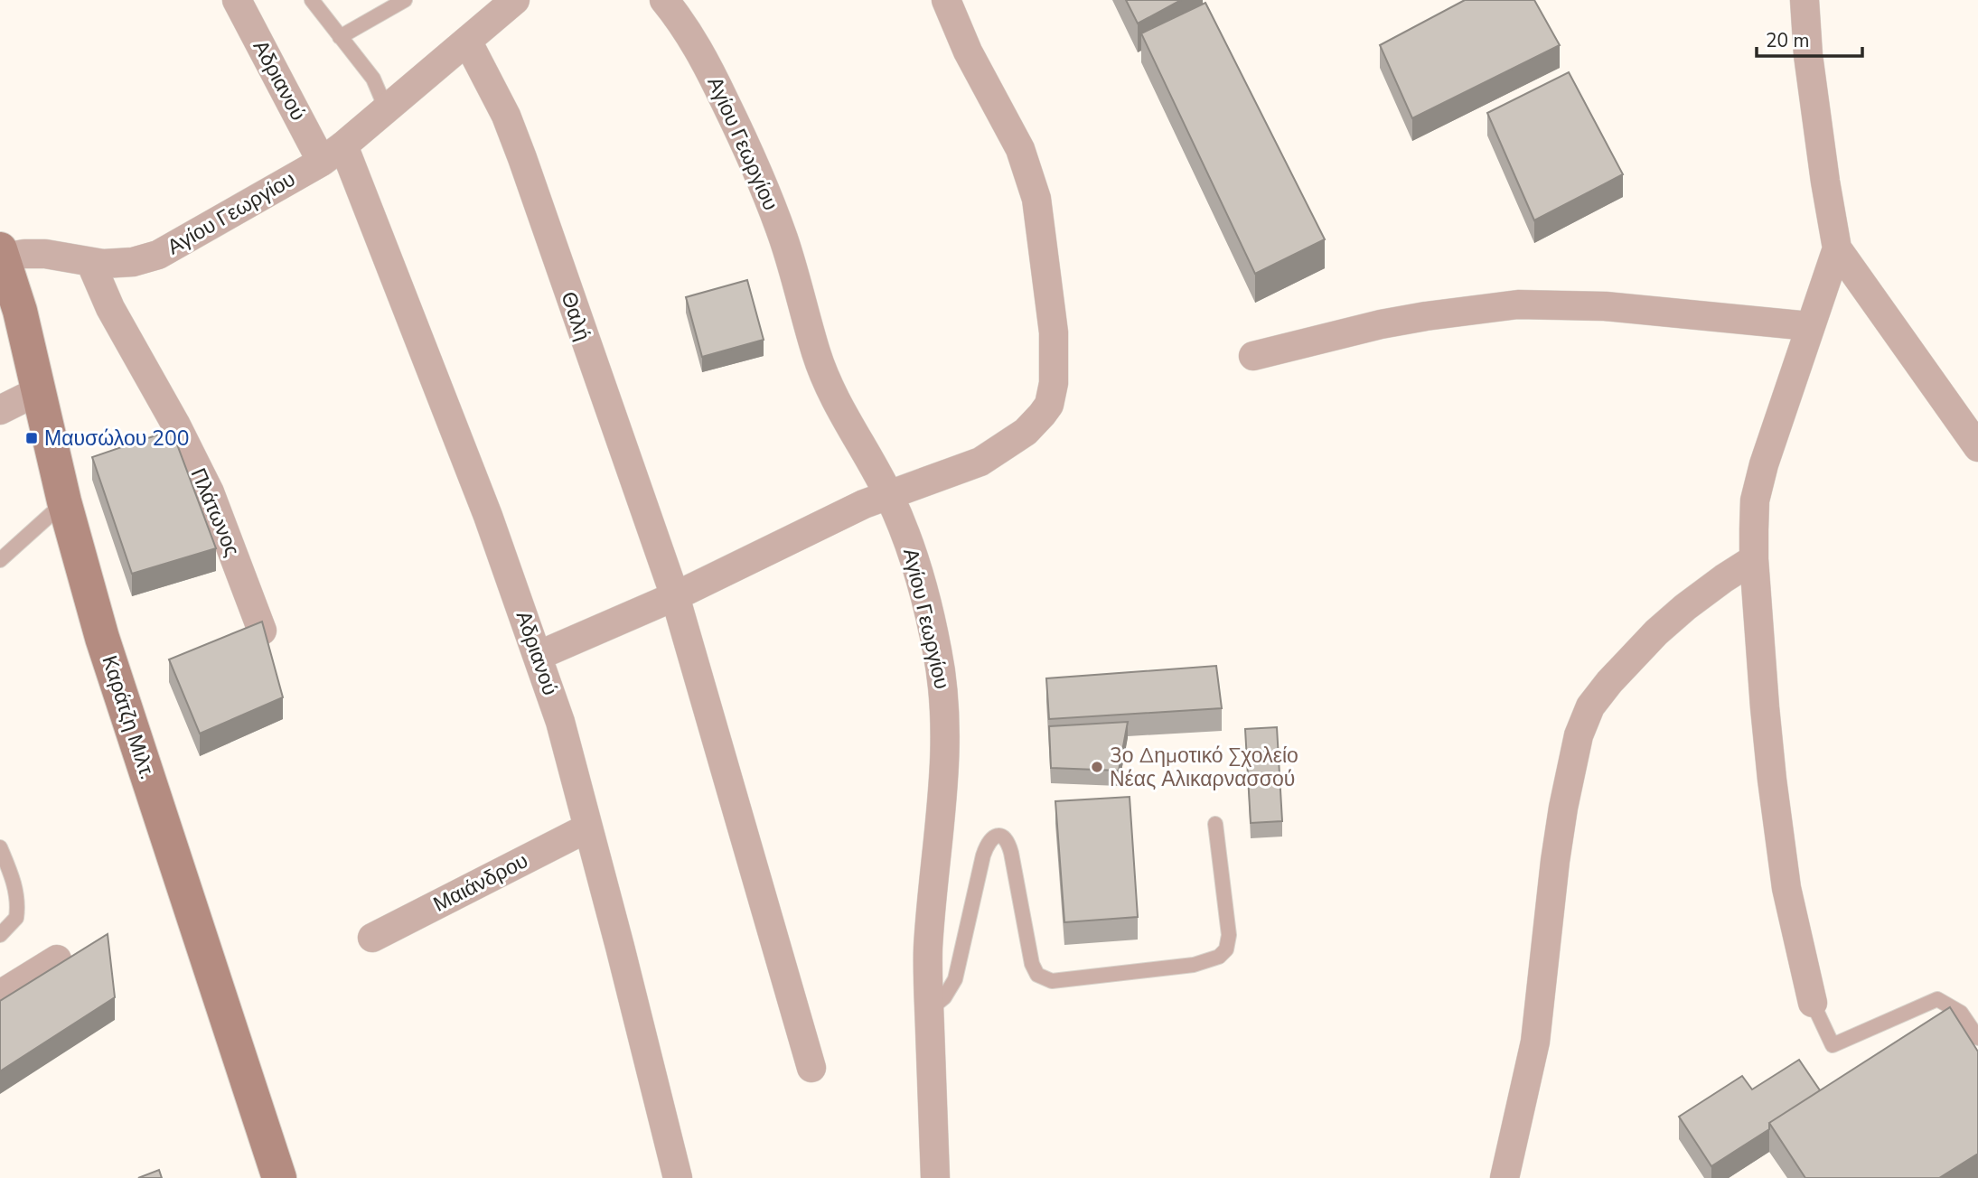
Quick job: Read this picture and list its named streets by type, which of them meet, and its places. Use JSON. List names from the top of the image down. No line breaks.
{"streets":{"street":["Αδριανού","Αγίου Γεωργίου","Θαλή","Πλάτωνος","Καράτζη Μιλτ.","Μαιάνδρου"]},"crossings":[["Αδριανού","Αγίου Γεωργίου"],["Αδριανού","Μαιάνδρου"],["Αγίου Γεωργίου","Θαλή"],["Αγίου Γεωργίου","Πλάτωνος"],["Αγίου Γεωργίου","Καράτζη Μιλτ."]],"places":{"transit":["Μαυσώλου 200"],"other":["3ο Δημοτικό Σχολείο Νέας Αλικαρνασσού"]},"scale_bar":"20 m"}
